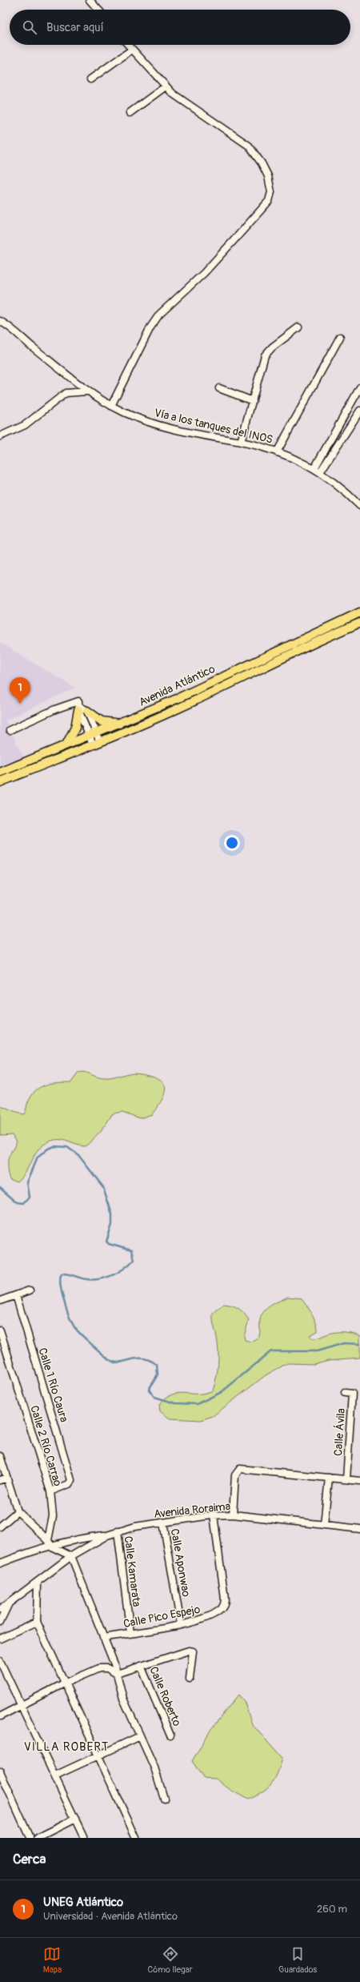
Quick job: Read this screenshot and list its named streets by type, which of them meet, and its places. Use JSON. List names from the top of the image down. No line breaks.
{"streets":{"main road":["Avenida Atlántico"],"street":["Vía a los tanques del INOS","Calle 1 Río Caura","Calle Ávila","Calle 2 Río Carrao","Avenida Roraima","Calle Aponwao","Calle Kamarata","Calle Pico Espejo","Calle Roberto"]},"crossings":[["Calle 1 Río Caura","Calle 2 Río Carrao"],["Avenida Roraima","Calle Aponwao"],["Avenida Roraima","Calle Kamarata"],["Avenida Roraima","Calle Pico Espejo"],["Calle Aponwao","Calle Pico Espejo"],["Calle Kamarata","Calle Pico Espejo"]],"districts":["VILLA ROBERT"],"page":{"search":"Buscar aquí","pins":"1","heading":"Cerca","list":[{"mark":"1","name":"UNEG Atlántico","note":"Universidad · Avenida Atlántico","value":"260 m"}],"nav":["Mapa","Cómo llegar","Guardados"]}}
